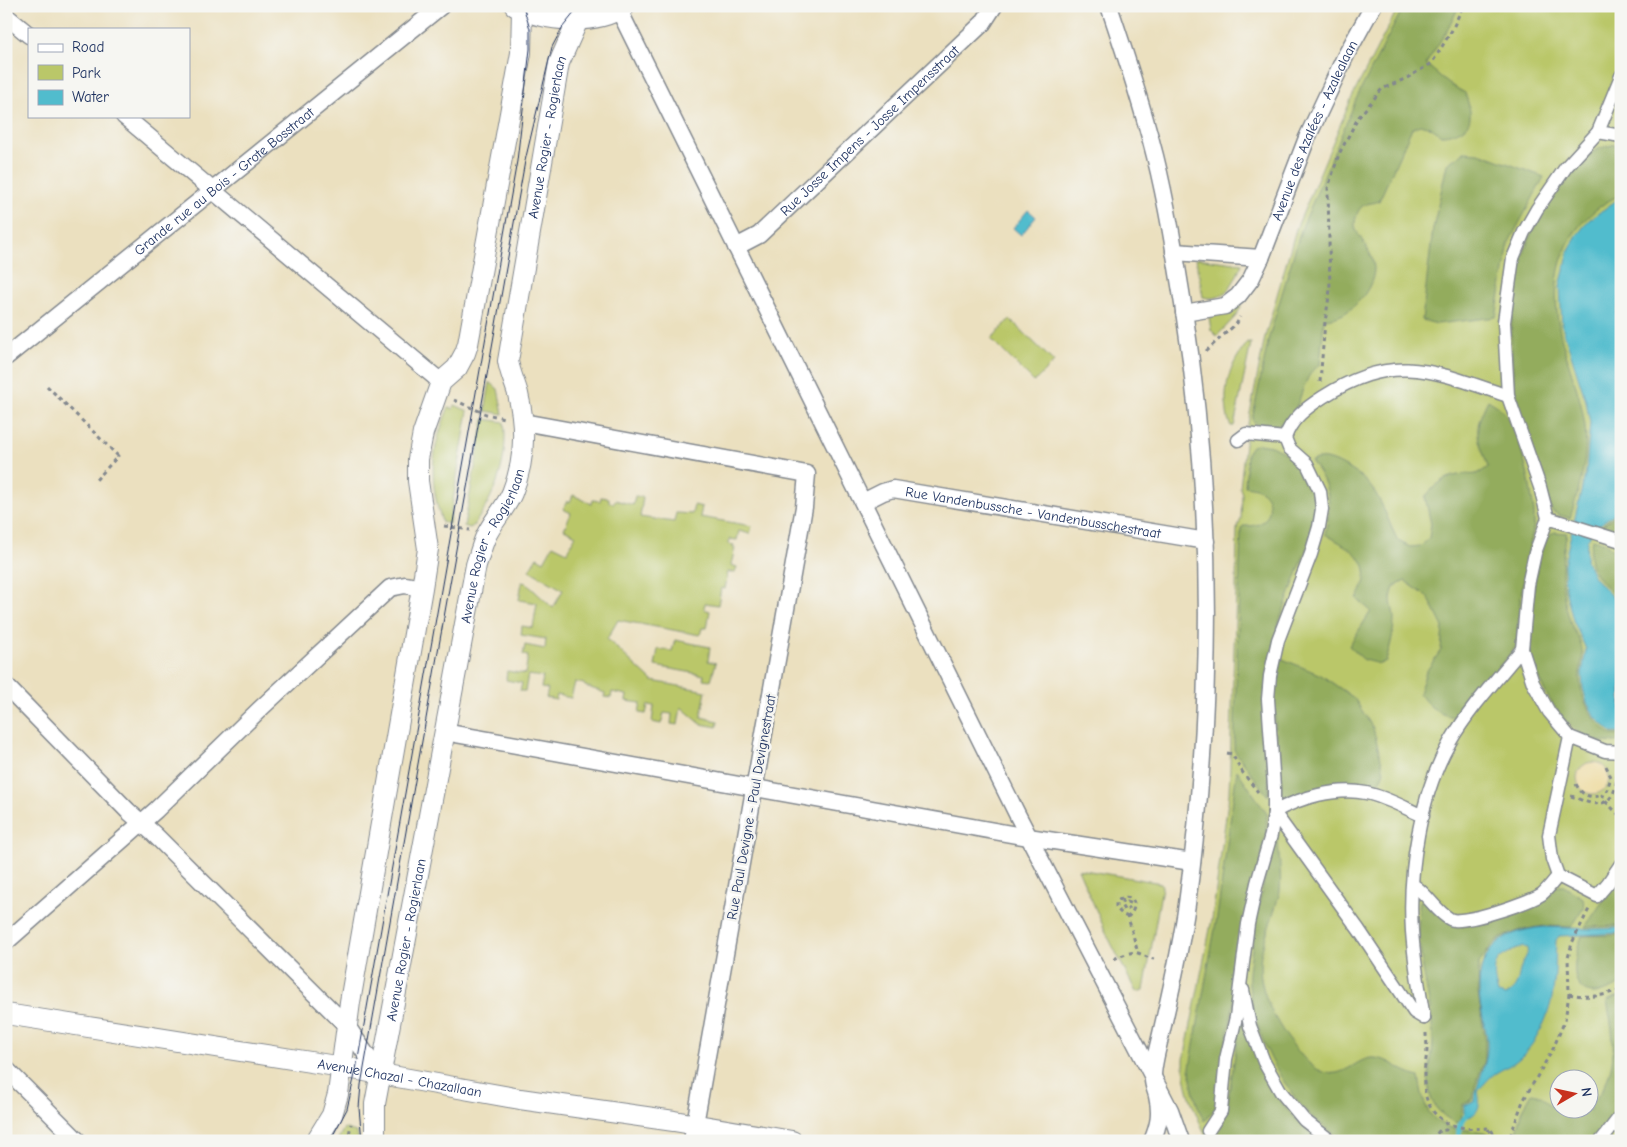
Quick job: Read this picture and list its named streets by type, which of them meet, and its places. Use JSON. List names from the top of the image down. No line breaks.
{"streets":{"street":["Rue Josse Impens - Josse Impensstraat","Avenue des Azalées - Azalealaan","Avenue Rogier - Rogierlaan","Grande rue au Bois - Grote Bosstraat","Rue Vandenbussche - Vandenbusschestraat","Rue Paul Devigne - Paul Devignestraat","Avenue Chazal - Chazallaan"]},"crossings":[["Avenue Rogier - Rogierlaan","Rue Paul Devigne - Paul Devignestraat"],["Avenue Rogier - Rogierlaan","Avenue Chazal - Chazallaan"],["Rue Paul Devigne - Paul Devignestraat","Avenue Chazal - Chazallaan"]],"legend":["Road","Park","Water"],"north":"right"}
